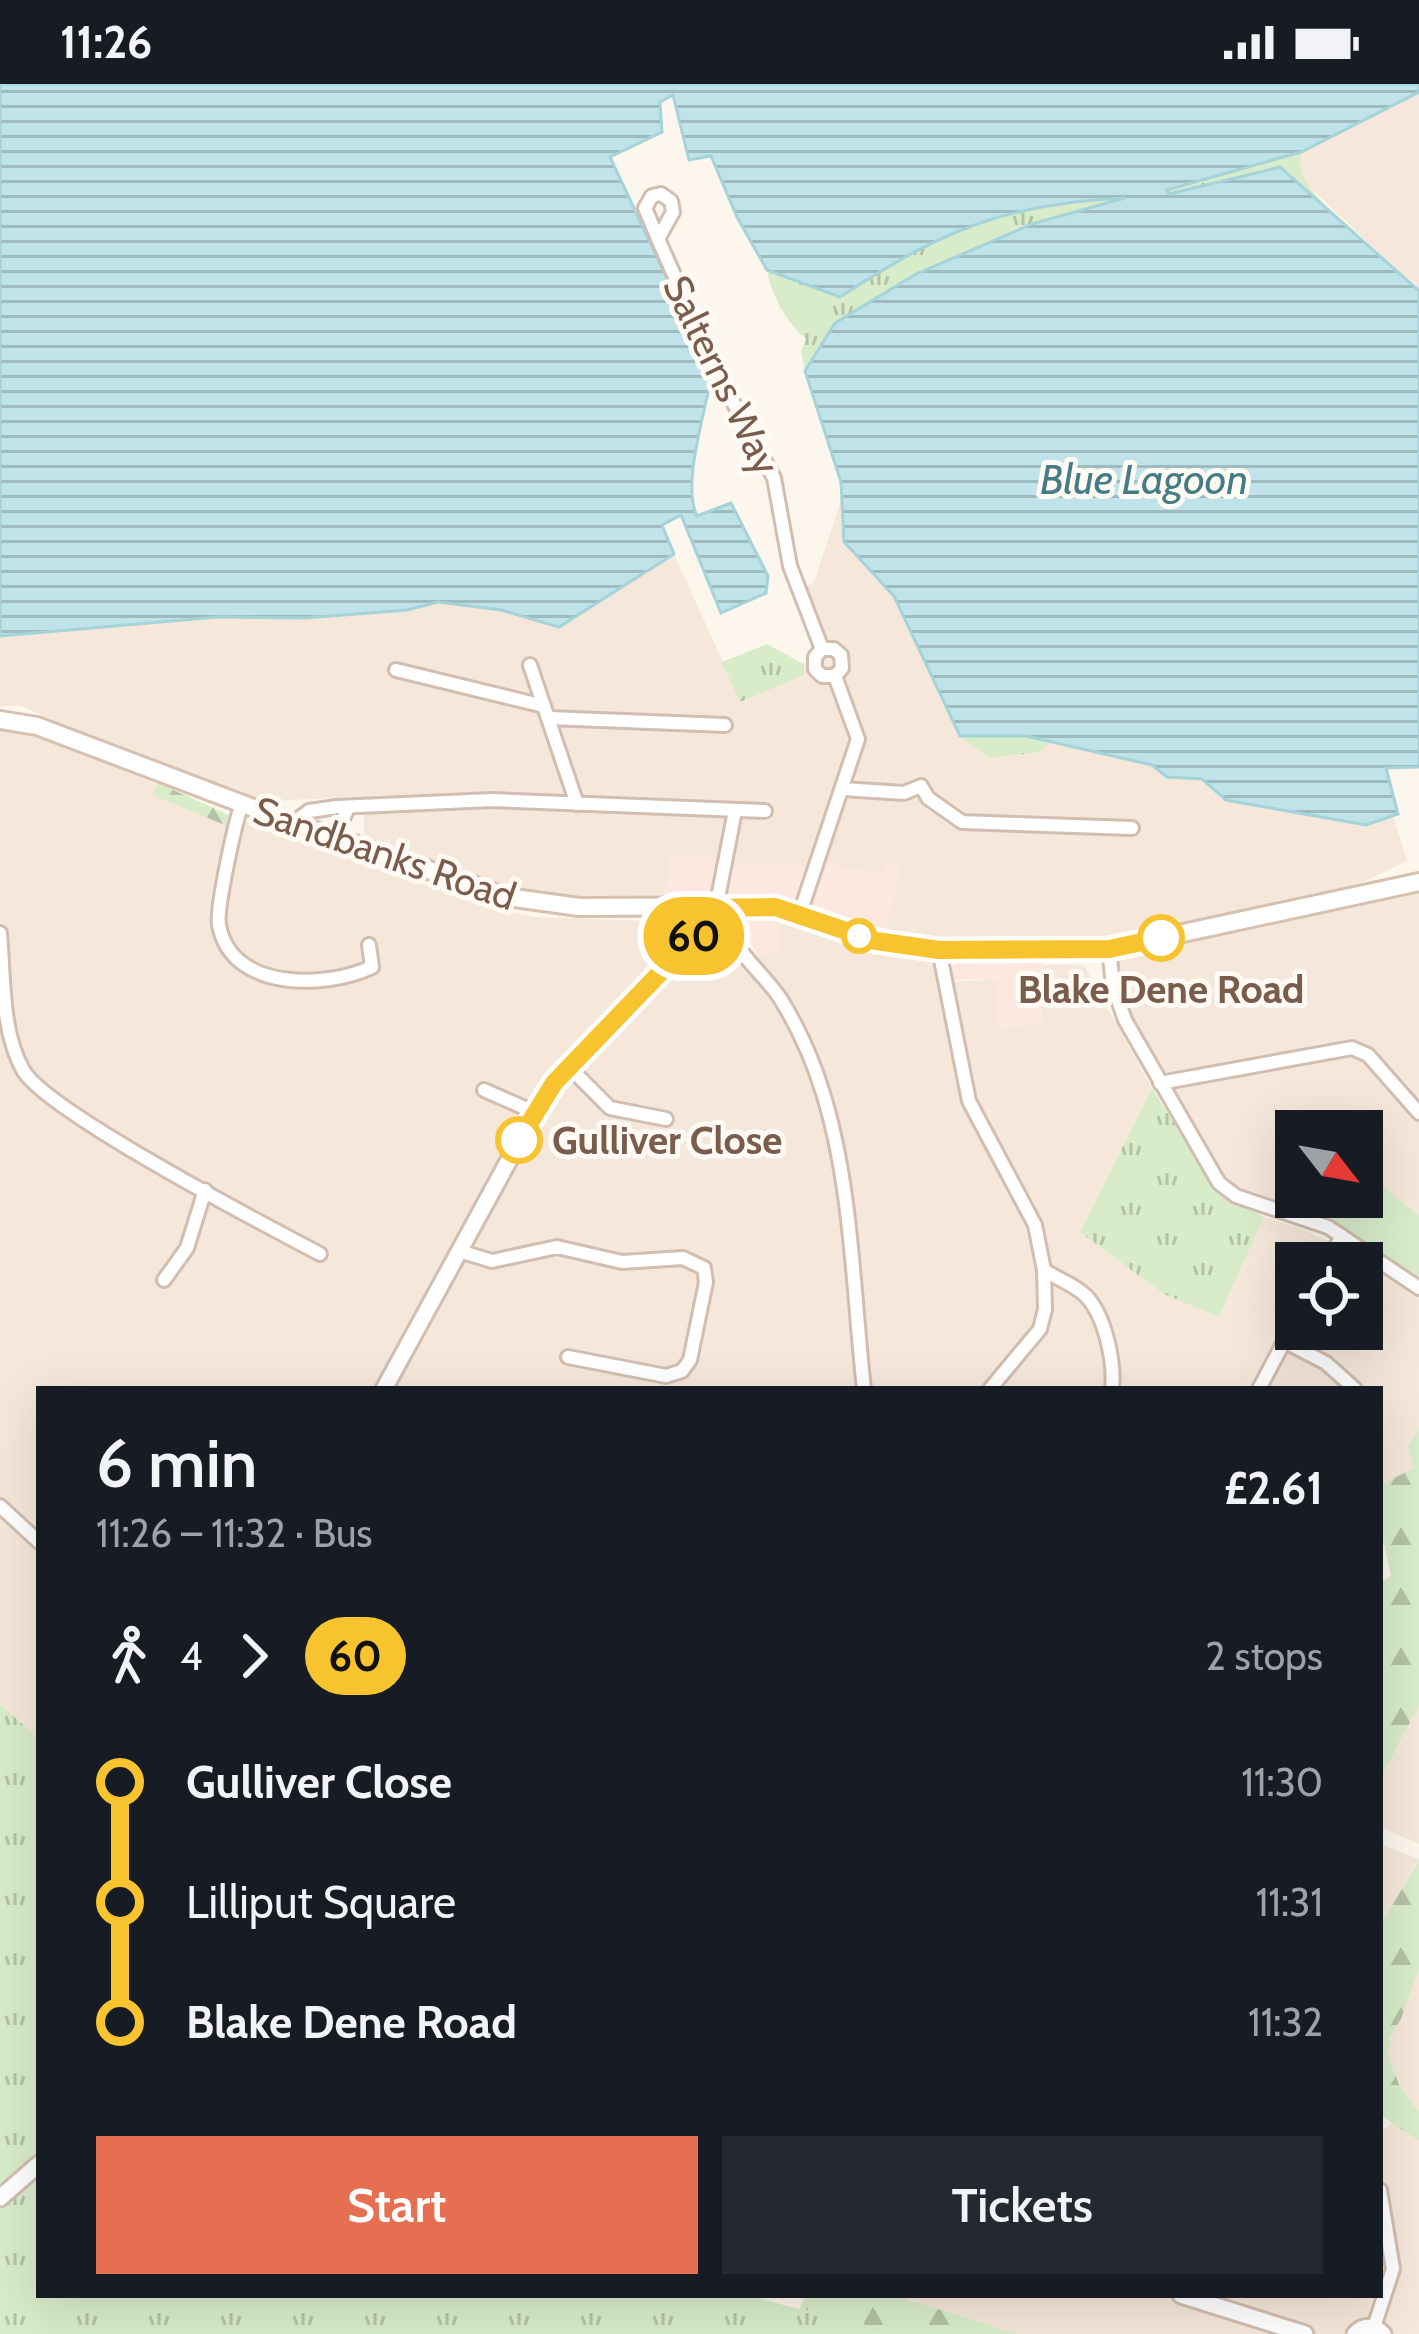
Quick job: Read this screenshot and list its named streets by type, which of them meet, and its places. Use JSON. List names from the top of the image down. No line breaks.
{"streets":{"main road":["Sandbanks Road"],"street":["Salterns Way"]},"crossings":[["Salterns Way","Sandbanks Road"]],"water":["Blue Lagoon"],"places":["Blake Dene Road","Gulliver Close"],"lines":["bus line 60"],"north":"bottom right","page":{"status":"11:26","on_map":"60","heading":["6 min","11:26 – 11:32 · Bus","£2.61"],"legs":["4","60","2 stops"],"list":[{"name":"Gulliver Close","value":"11:30"},{"name":"Lilliput Square","value":"11:31"},{"name":"Blake Dene Road","value":"11:32"}],"buttons":["Start","Tickets"]}}
